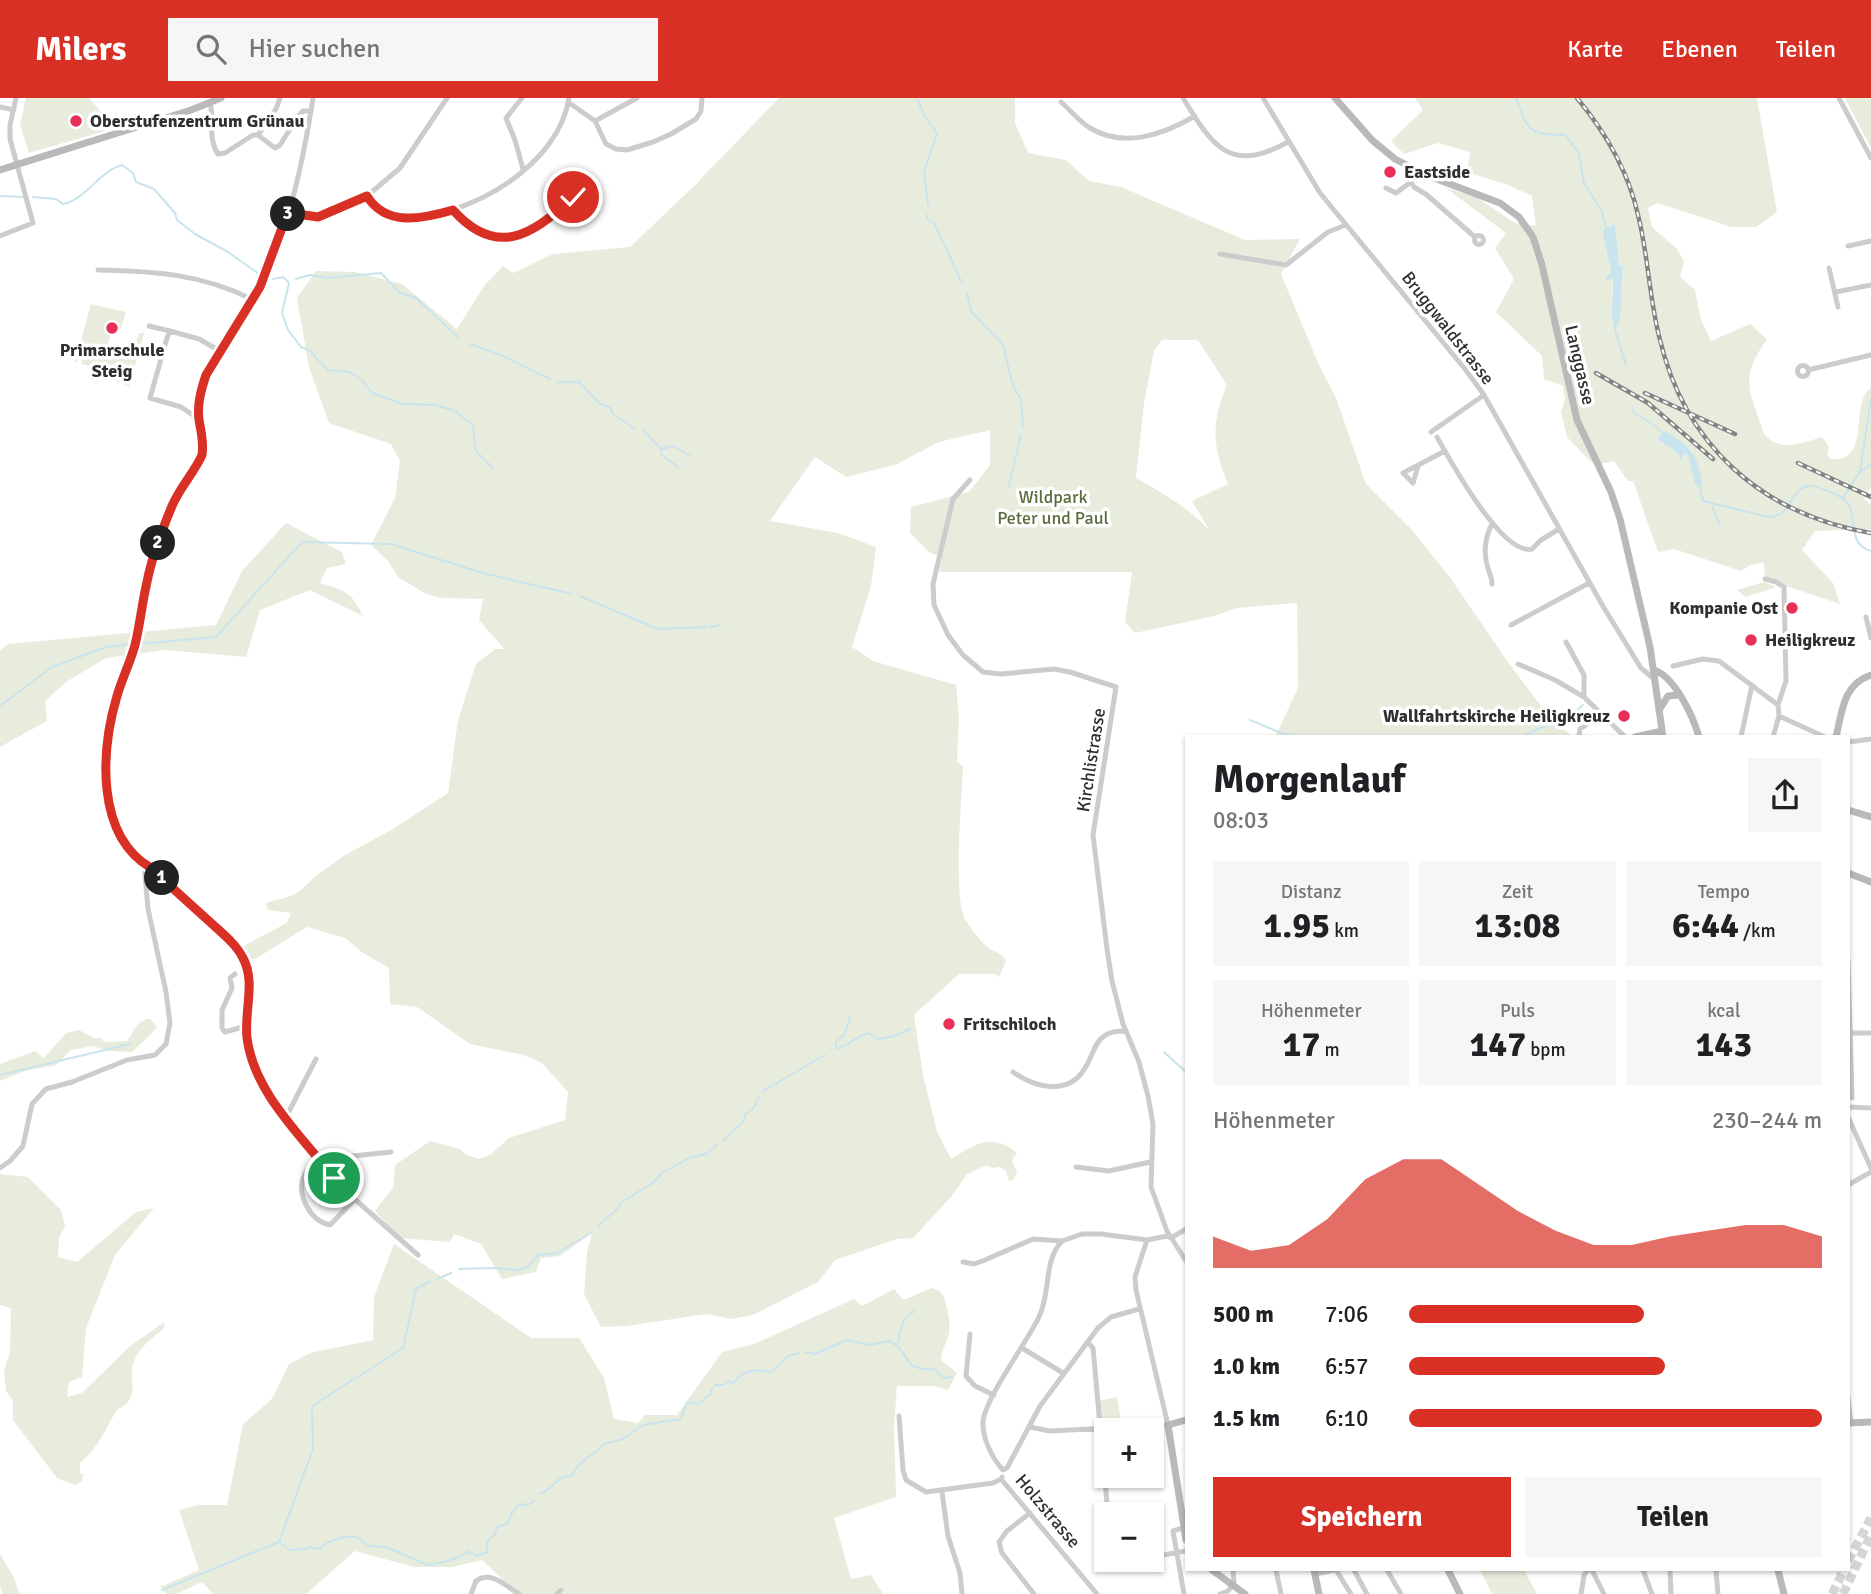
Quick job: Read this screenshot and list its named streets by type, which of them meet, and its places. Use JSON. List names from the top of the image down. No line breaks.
{"streets":{"main road":["Langgasse"],"street":["Bruggwaldstrasse","Kirchlistrasse","Holzstrasse"]},"crossings":[["Bruggwaldstrasse","Langgasse"]],"parks":["Wildpark Peter und Paul"],"places":["Oberstufenzentrum Grünau","Eastside","Primarschule Steig","Kompanie Ost","Heiligkreuz","Wallfahrtskirche Heiligkreuz","Fritschiloch"],"page":{"header":"Milers","search":"Hier suchen","nav":["Karte","Ebenen","Teilen"],"pins":["3","2","1"],"heading":["Morgenlauf","08:03"],"stats":[["Distanz","1.95 km"],["Zeit","13:08"],["Tempo","6:44 /km"],["Höhenmeter","17 m"],["Puls","147 bpm"],["kcal","143"]],"chart":["Höhenmeter","230–244 m"],"list":[{"name":"500 m","note":"7:06"},{"name":"1.0 km","note":"6:57"},{"name":"1.5 km","note":"6:10"}],"map_buttons":["+","−"],"buttons":["Speichern","Teilen"]}}
